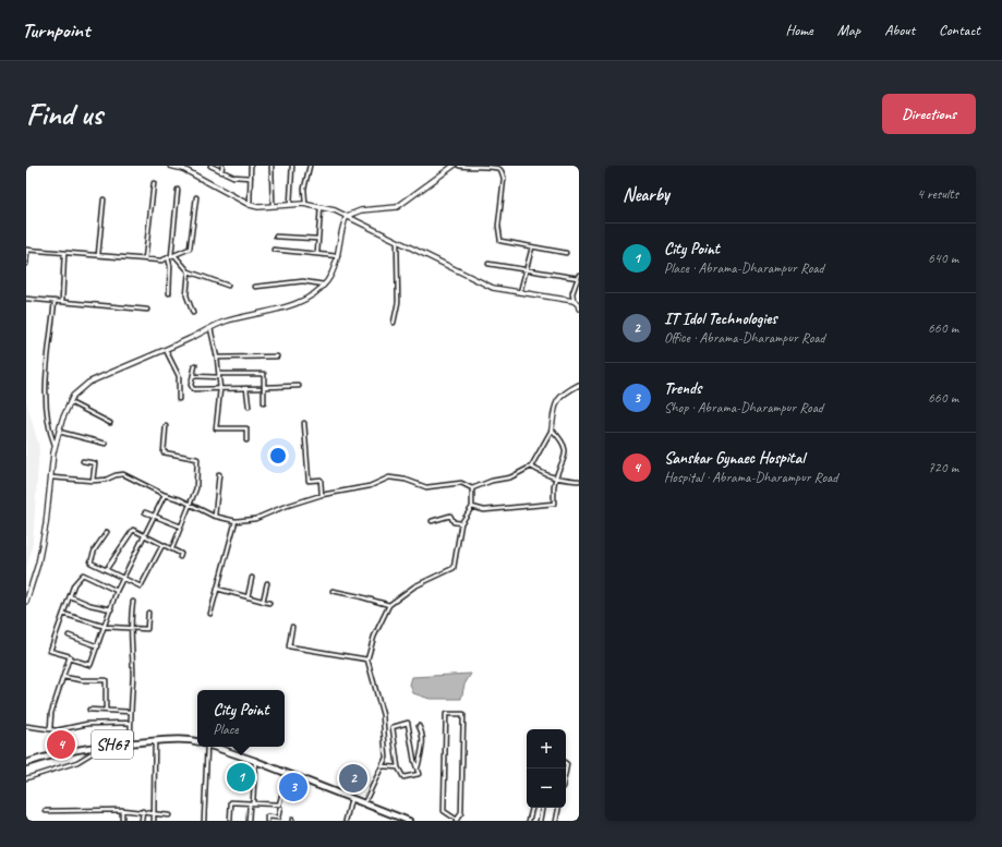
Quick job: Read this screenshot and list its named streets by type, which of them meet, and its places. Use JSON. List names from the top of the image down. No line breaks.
{"streets":{"main road":["SH67"]},"page":{"header":"Turnpoint","nav":["Home","Map","About","Contact"],"buttons":"Directions","title":"Find us","heading":["Nearby","4 results"],"list":[{"mark":"1","name":"City Point","note":"Place · Abrama-Dharampur Road","value":"640 m"},{"mark":"2","name":"IT Idol Technologies","note":"Office · Abrama-Dharampur Road","value":"660 m"},{"mark":"3","name":"Trends","note":"Shop · Abrama-Dharampur Road","value":"660 m"},{"mark":"4","name":"Sanskar Gynaec Hospital","note":"Hospital · Abrama-Dharampur Road","value":"720 m"}],"popup":["City Point","Place"],"pins":["4","1","2","3"],"map_buttons":["+","−"]}}
